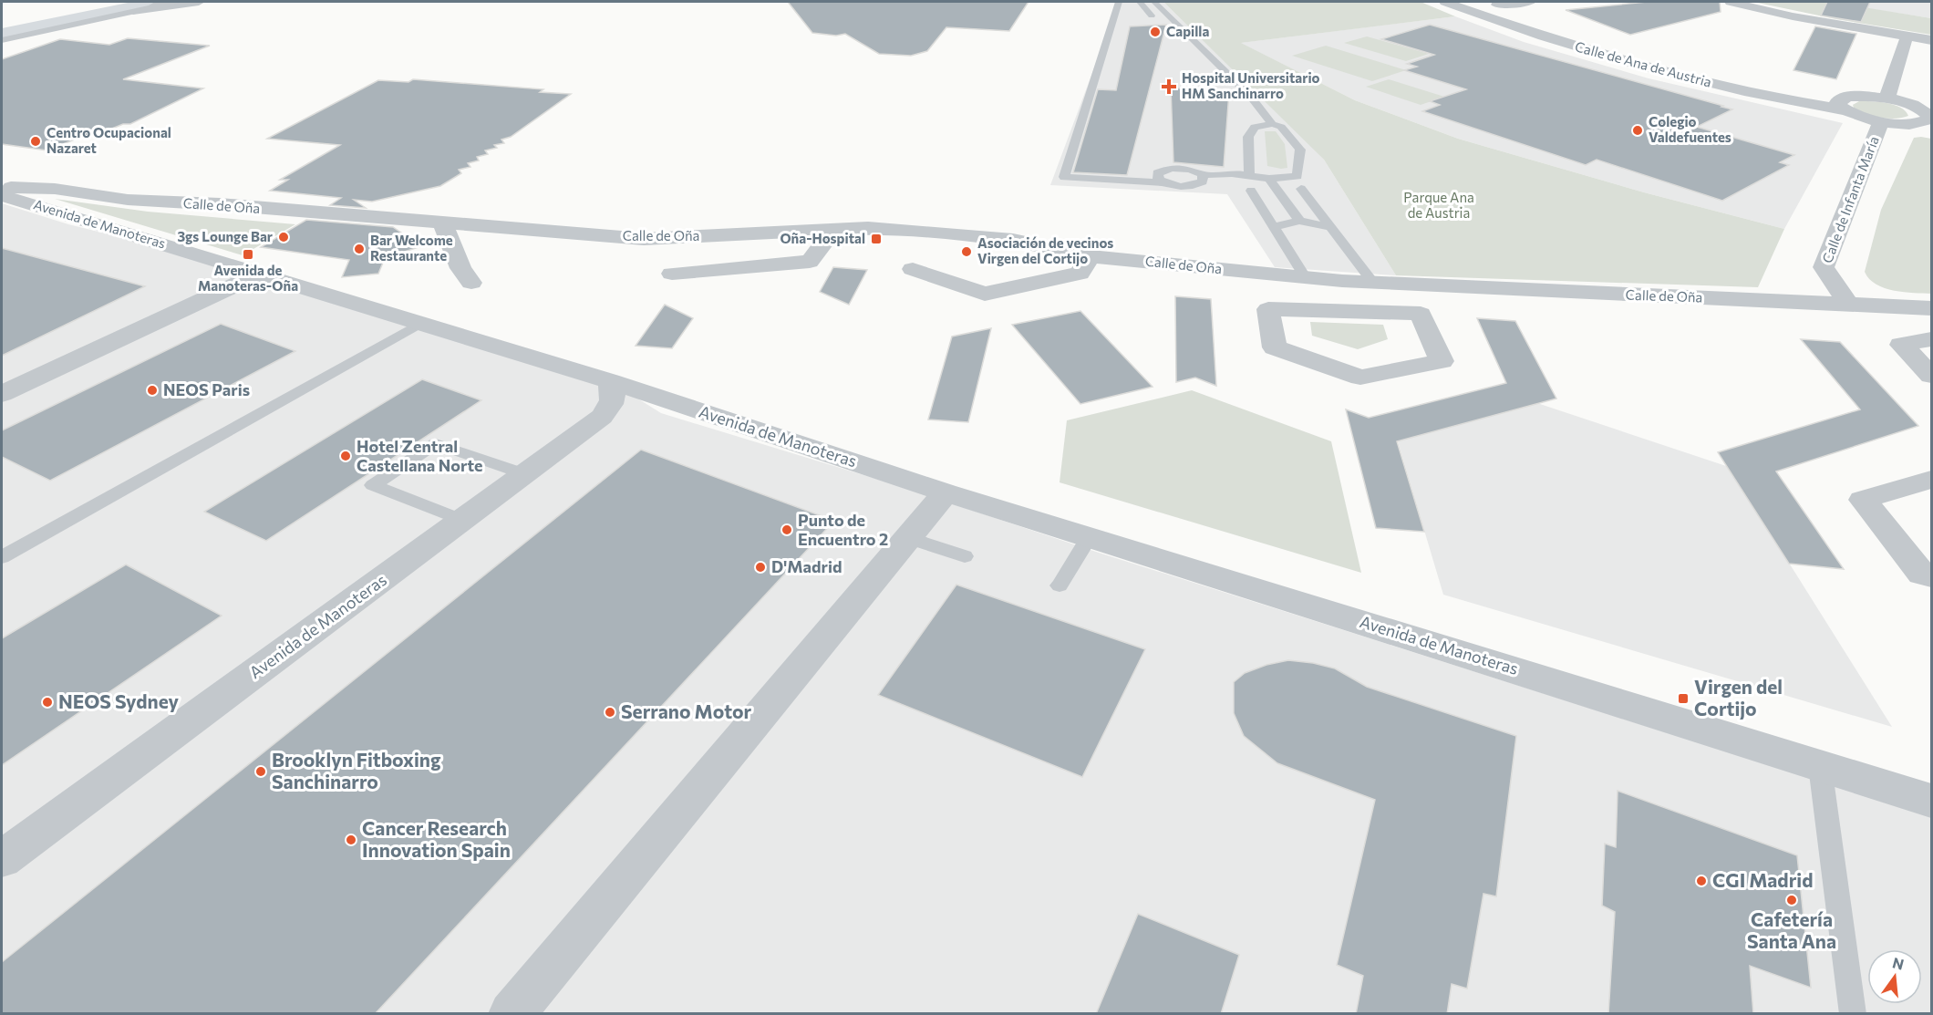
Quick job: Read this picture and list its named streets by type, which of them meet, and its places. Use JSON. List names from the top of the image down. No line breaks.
{"streets":{"street":["Calle de Ana de Austria","Calle de Infanta María","Calle de Oña","Avenida de Manoteras"]},"crossings":[["Calle de Infanta María","Calle de Oña"],["Calle de Oña","Avenida de Manoteras"]],"parks":["Parque Ana de Austria"],"places":{"other":["Capilla","Colegio Valdefuentes","Centro Ocupacional Nazaret","3gs Lounge Bar","Bar Welcome Restaurante","Asociación de vecinos Virgen del Cortijo","NEOS Paris","Hotel Zentral Castellana Norte","Punto de Encuentro 2","D'Madrid","NEOS Sydney","Serrano Motor","Brooklyn Fitboxing Sanchinarro","Cancer Research Innovation Spain","CGI Madrid","Cafetería Santa Ana"],"health":["Hospital Universitario HM Sanchinarro"],"transit":["Oña-Hospital","Avenida de Manoteras-Oña","Virgen del Cortijo"]},"north":"top"}
